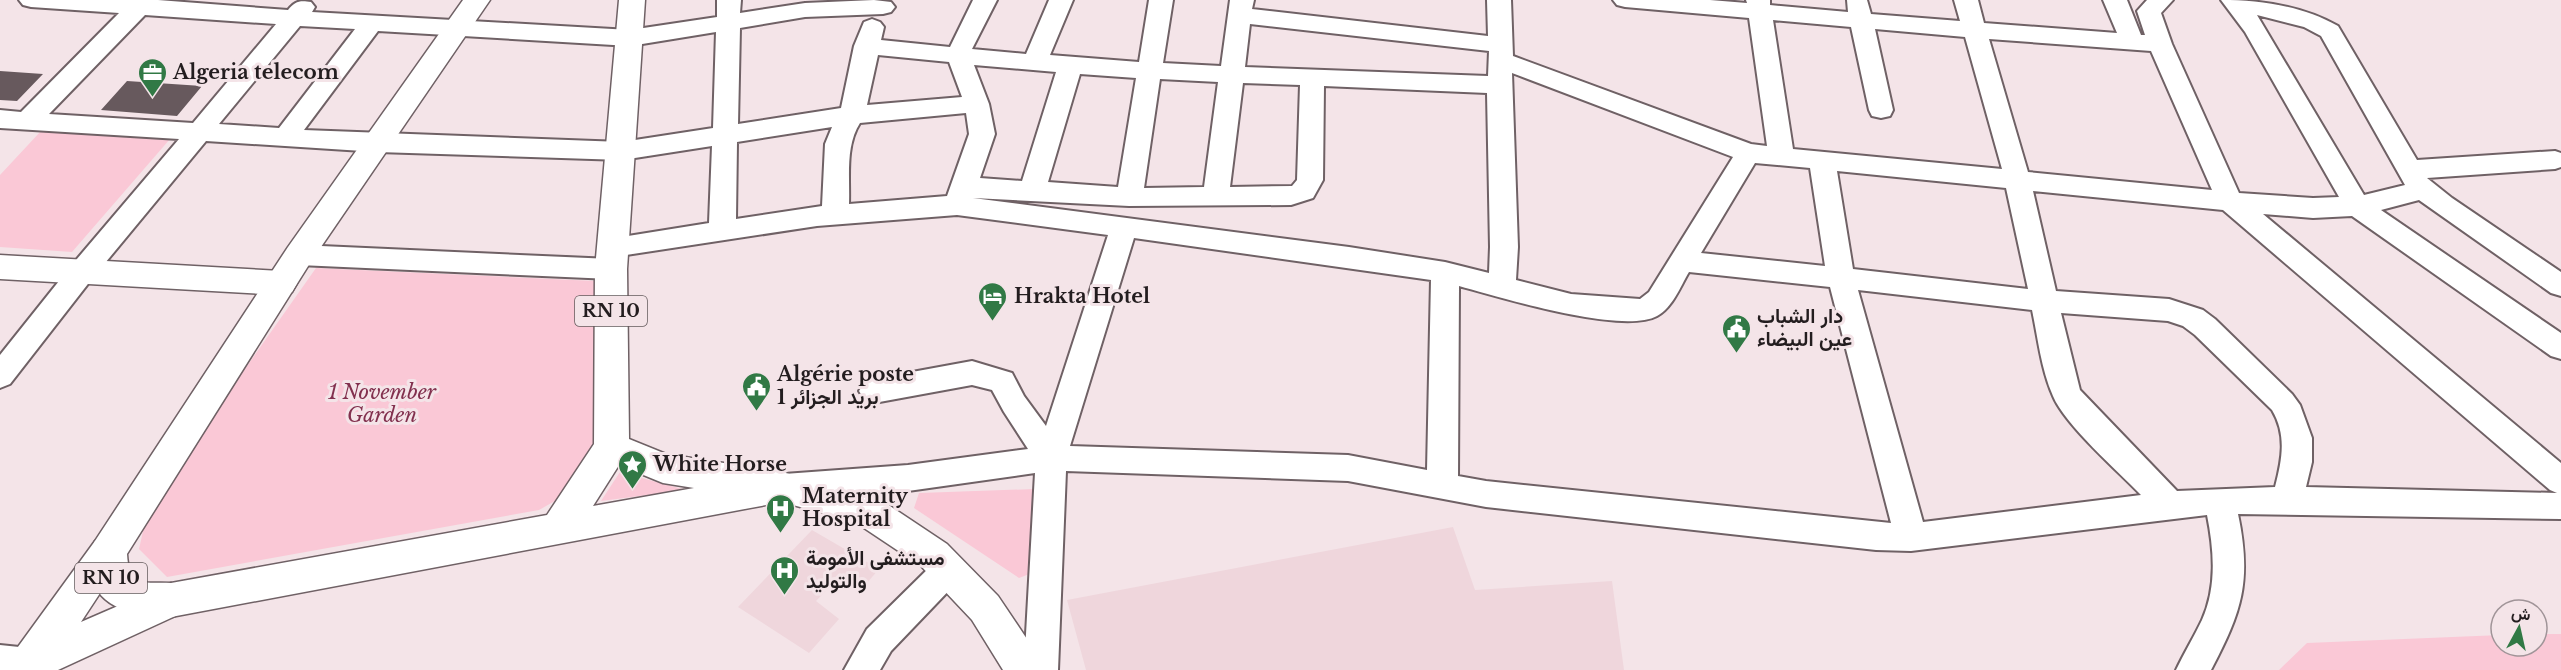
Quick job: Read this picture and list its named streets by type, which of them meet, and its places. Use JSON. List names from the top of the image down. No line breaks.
{"streets":{"main road":["RN 10"]},"parks":["1 November Garden"],"places":{"office":["Algeria telecom"],"hotel":["Hrakta Hotel"],"public building":["دار الشباب عين البيضاء","Algérie poste 1 بريد الجزائر"],"place":["White Horse"],"hospital":["Maternity Hospital","مستشفى الأمومة والتوليد"]},"north":"top"}
